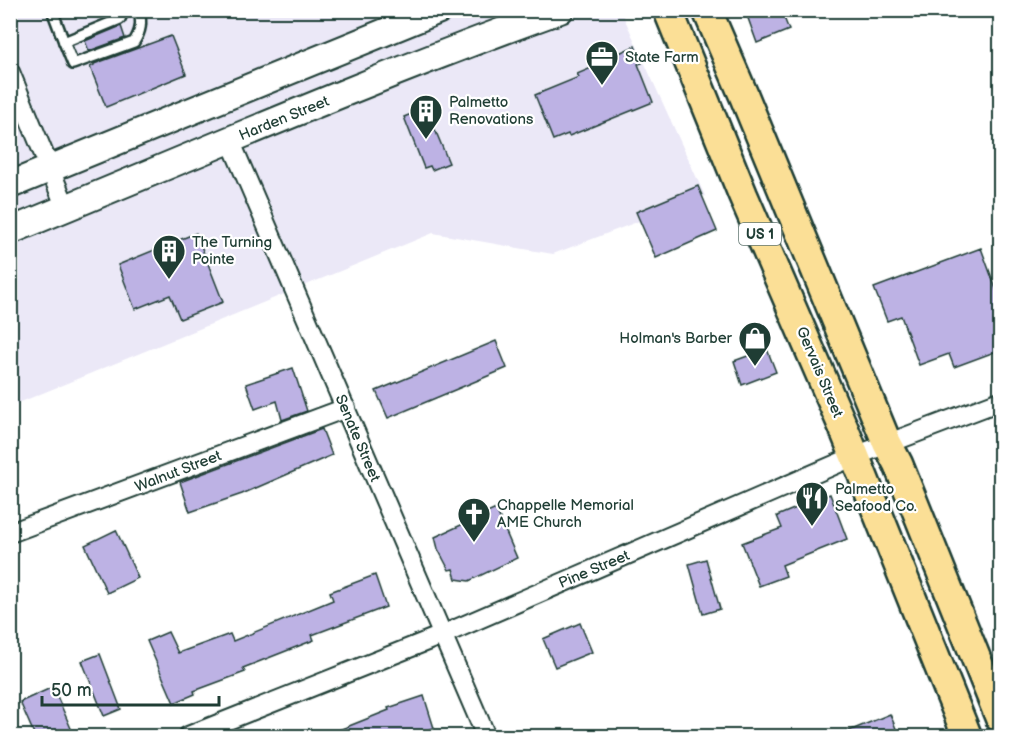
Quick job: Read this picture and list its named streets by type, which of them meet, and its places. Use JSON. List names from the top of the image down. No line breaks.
{"streets":{"main road":["Harden Street","US 1","Gervais Street"],"street":["Senate Street","Walnut Street","Pine Street"]},"crossings":[["Harden Street","Senate Street"],["US 1","Pine Street"],["Gervais Street","Pine Street"],["Senate Street","Walnut Street"],["Senate Street","Pine Street"]],"places":{"office":["State Farm"],"building":["Palmetto Renovations","The Turning Pointe"],"shop":["Holman's Barber"],"restaurant":["Palmetto Seafood Co."],"church":["Chappelle Memorial AME Church"]},"scale_bar":"50 m"}
